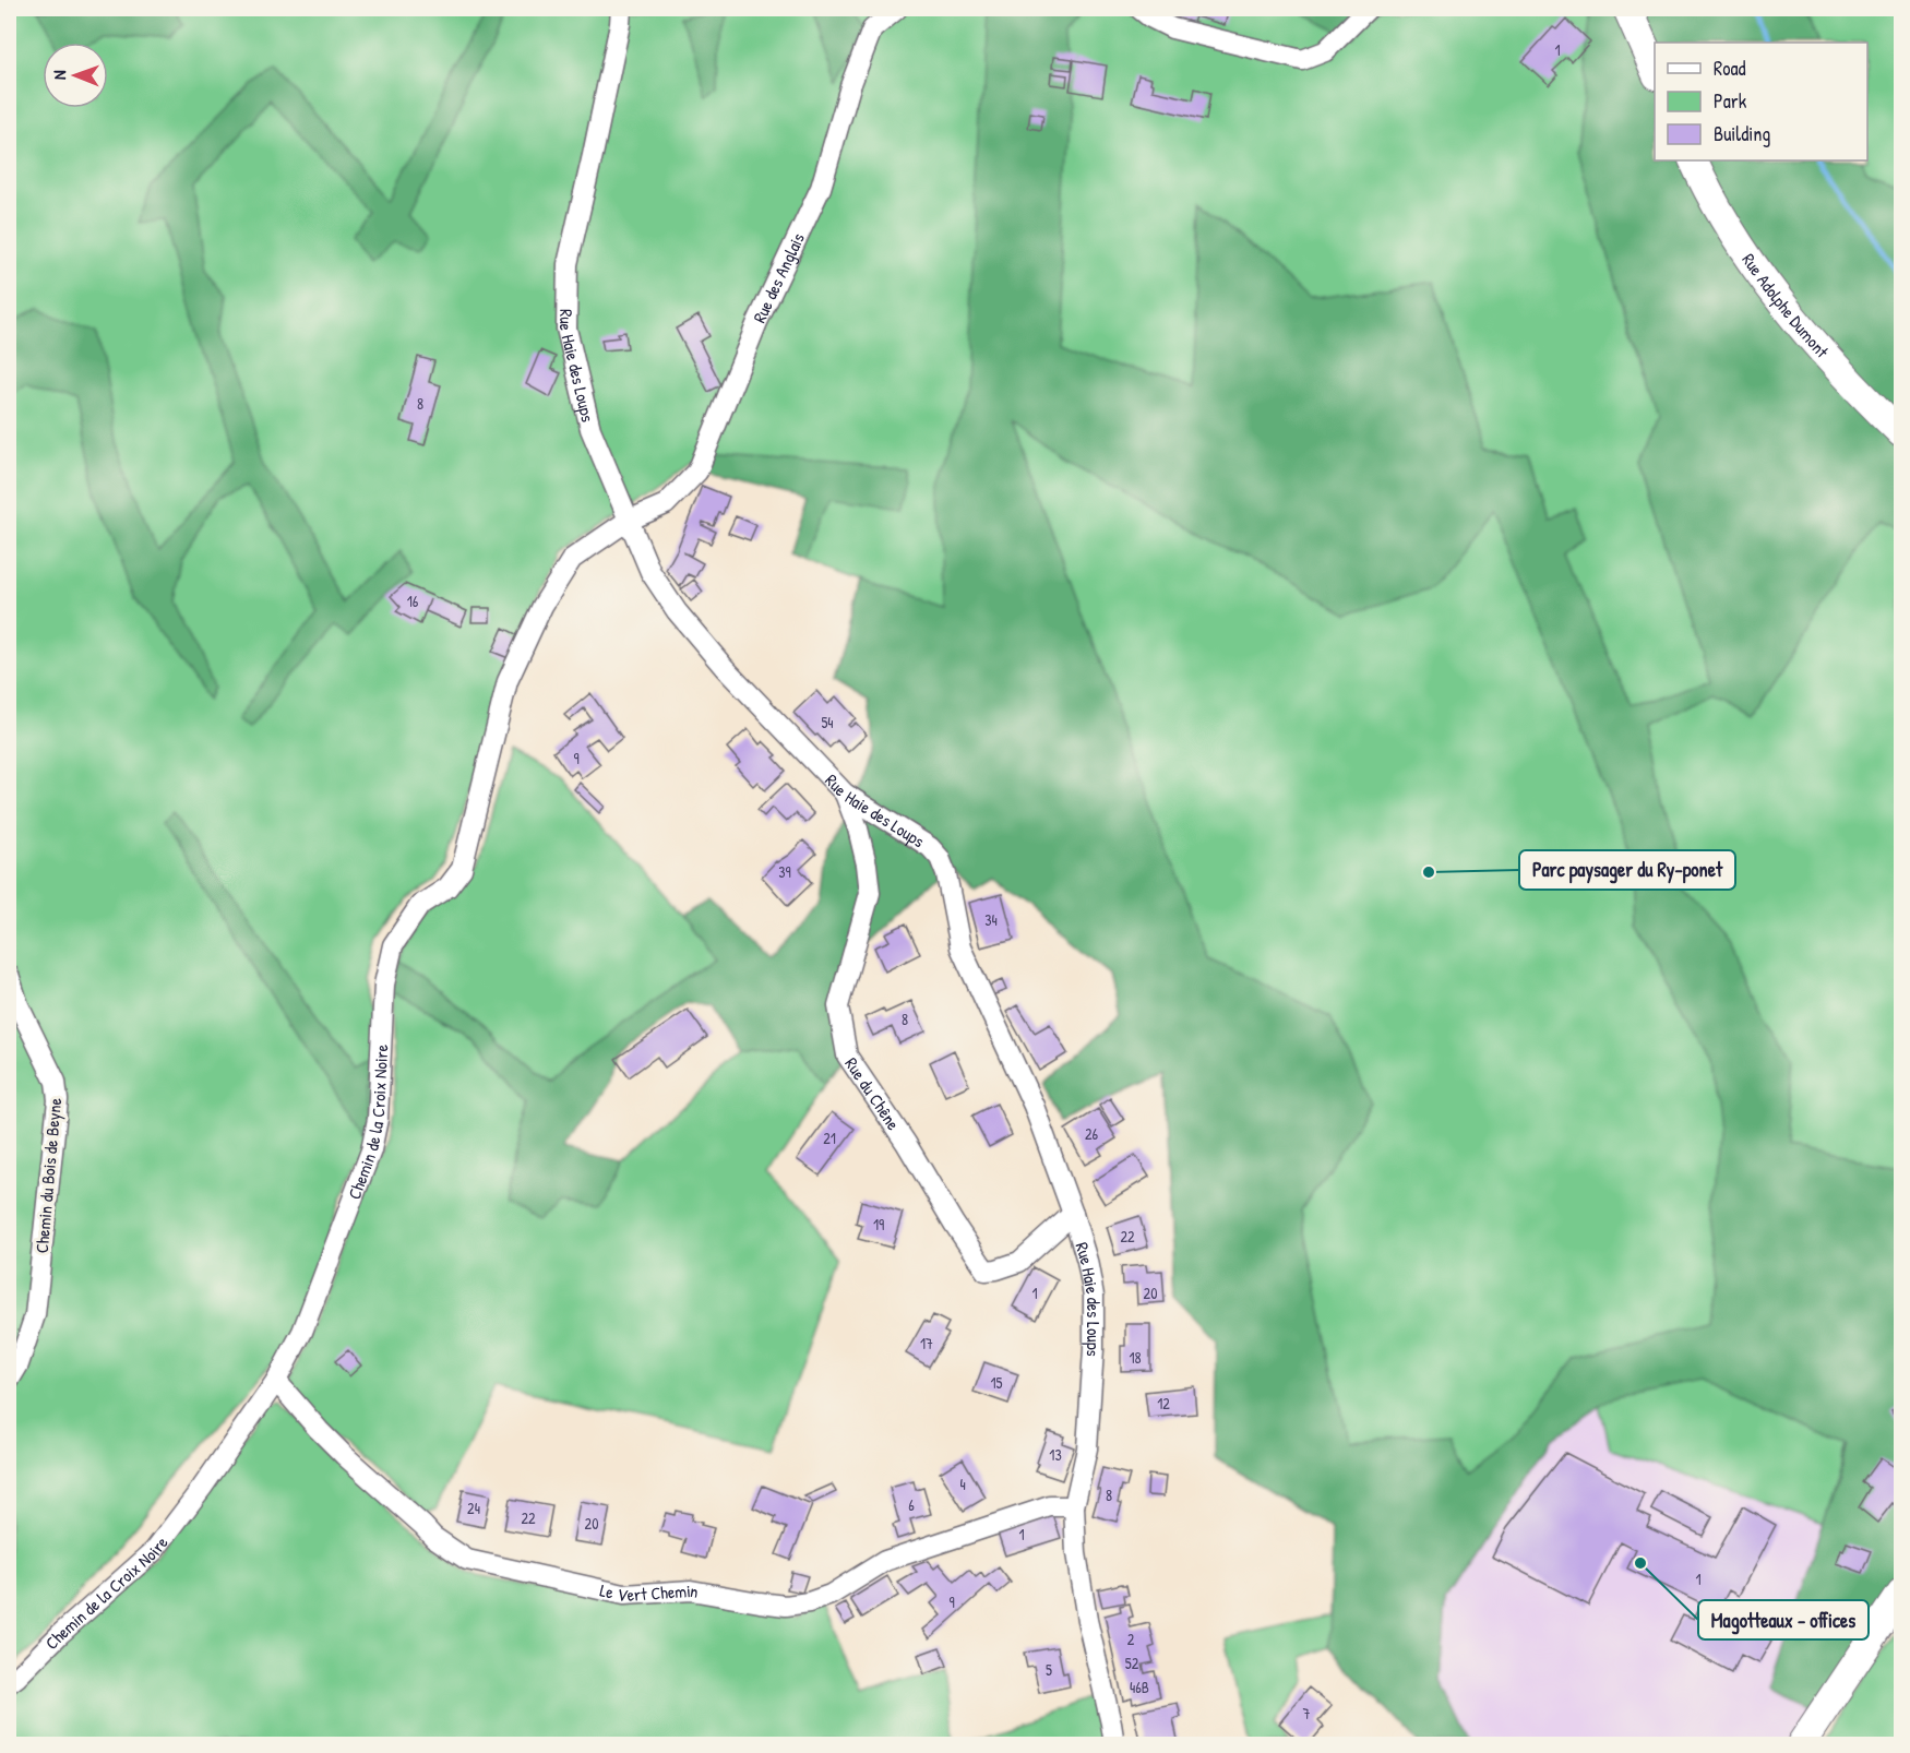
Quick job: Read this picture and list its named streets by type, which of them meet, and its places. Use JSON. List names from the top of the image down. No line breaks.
{"streets":{"main road":["Rue Adolphe Dumont"],"street":["Rue des Anglais","Rue Haie des Loups","Rue du Chêne","Chemin de la Croix Noire","Chemin du Bois de Beyne","Le Vert Chemin"]},"crossings":[["Rue des Anglais","Rue Haie des Loups"],["Rue des Anglais","Chemin de la Croix Noire"],["Rue Haie des Loups","Rue du Chêne"],["Rue Haie des Loups","Chemin de la Croix Noire"],["Rue Haie des Loups","Le Vert Chemin"],["Chemin de la Croix Noire","Le Vert Chemin"]],"places":["Parc paysager du Ry-ponet","Magotteaux - offices"],"house_numbers":["1","8","16","54","9","39","34","8","26","21","19","22","1","20","17","18","15","12","13","4","8","6","24","22","20","1","1","9","2","52","5","46B","7"],"legend":["Road","Park","Building"],"north":"left"}
